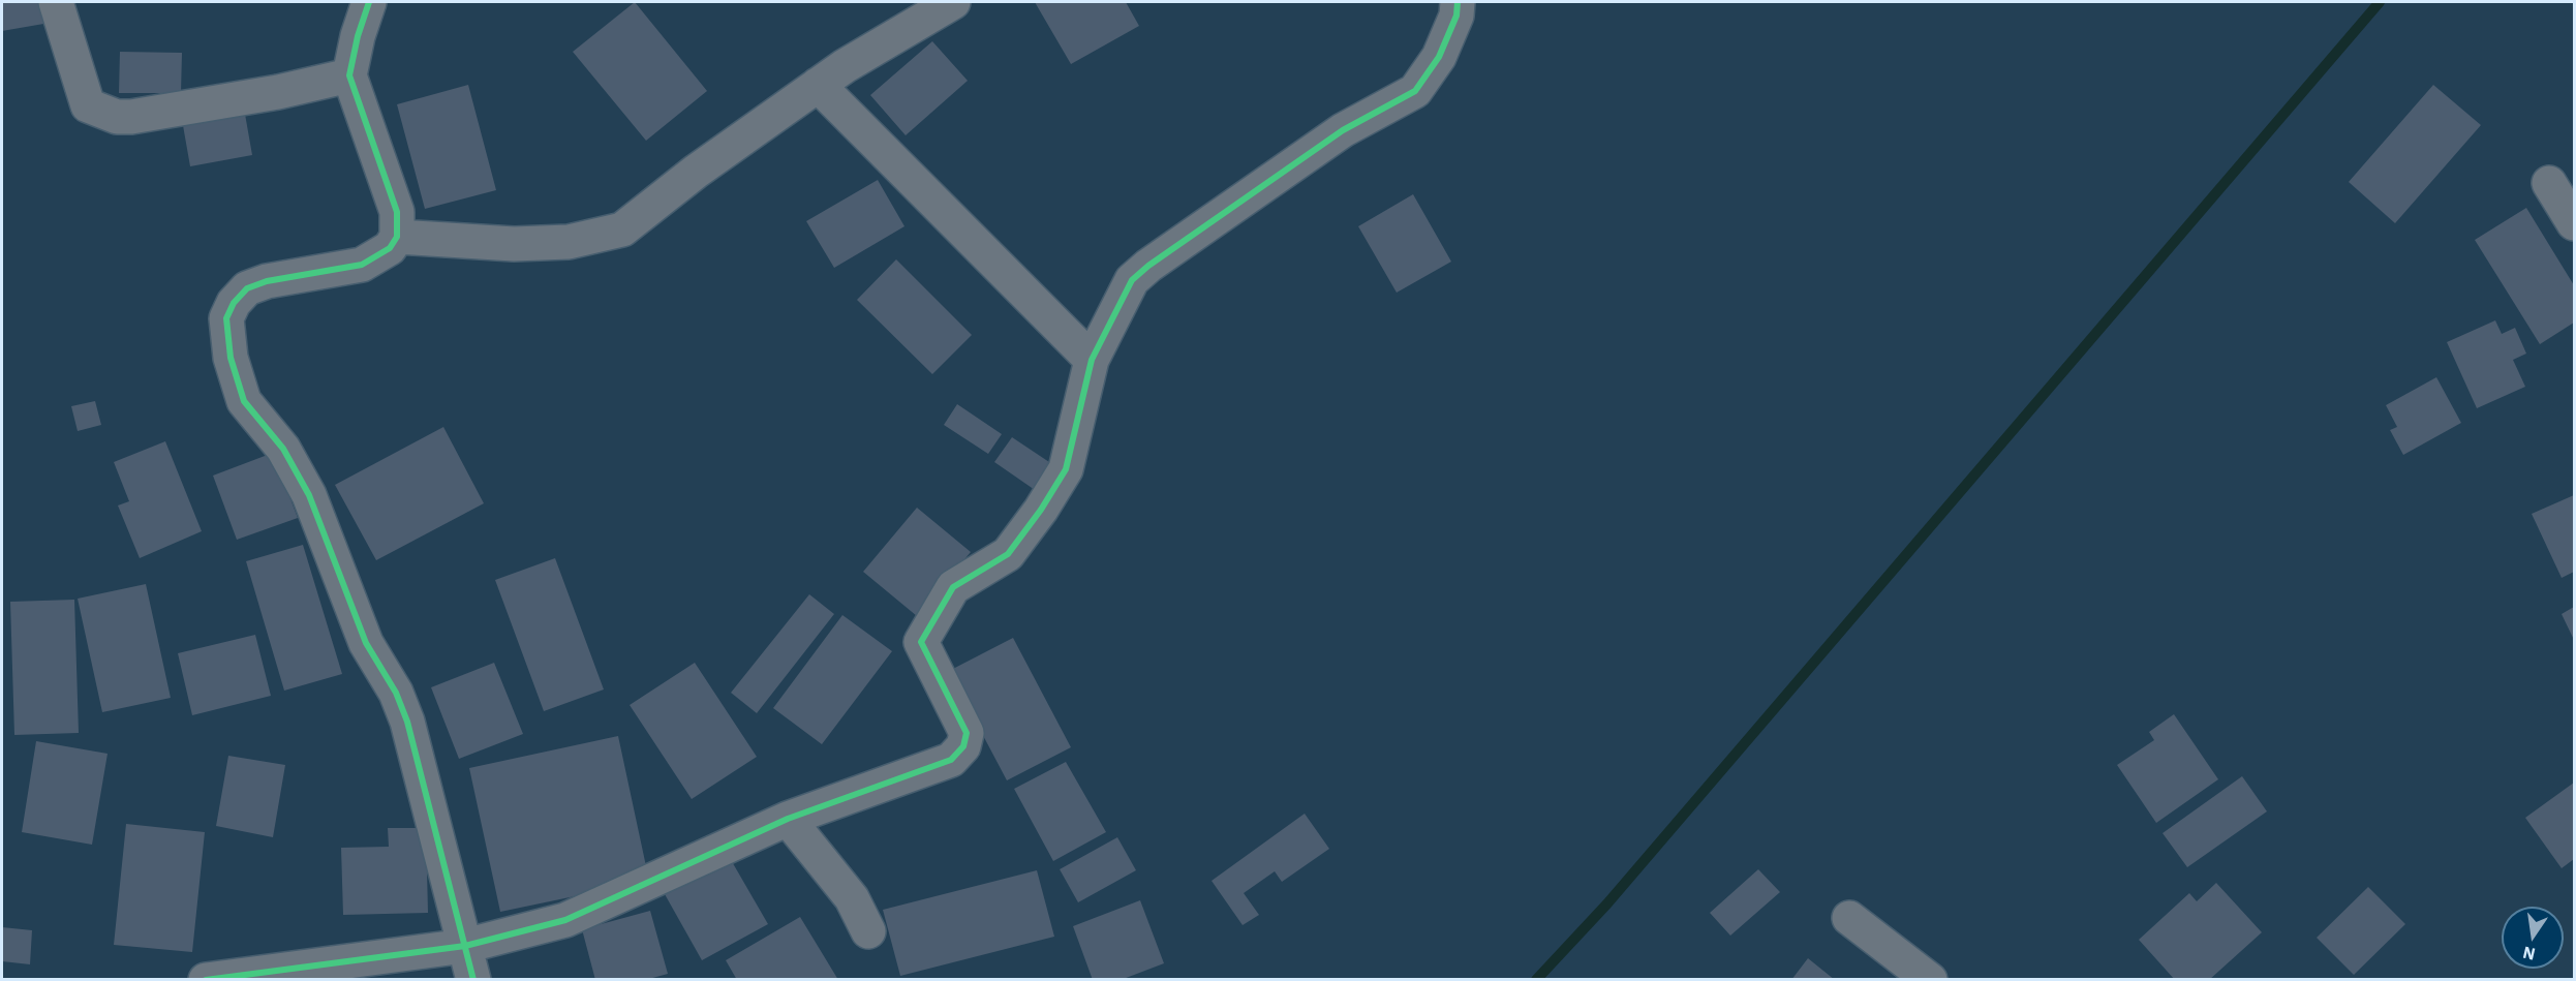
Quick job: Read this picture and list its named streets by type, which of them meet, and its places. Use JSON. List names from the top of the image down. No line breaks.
{"north":"bottom"}
